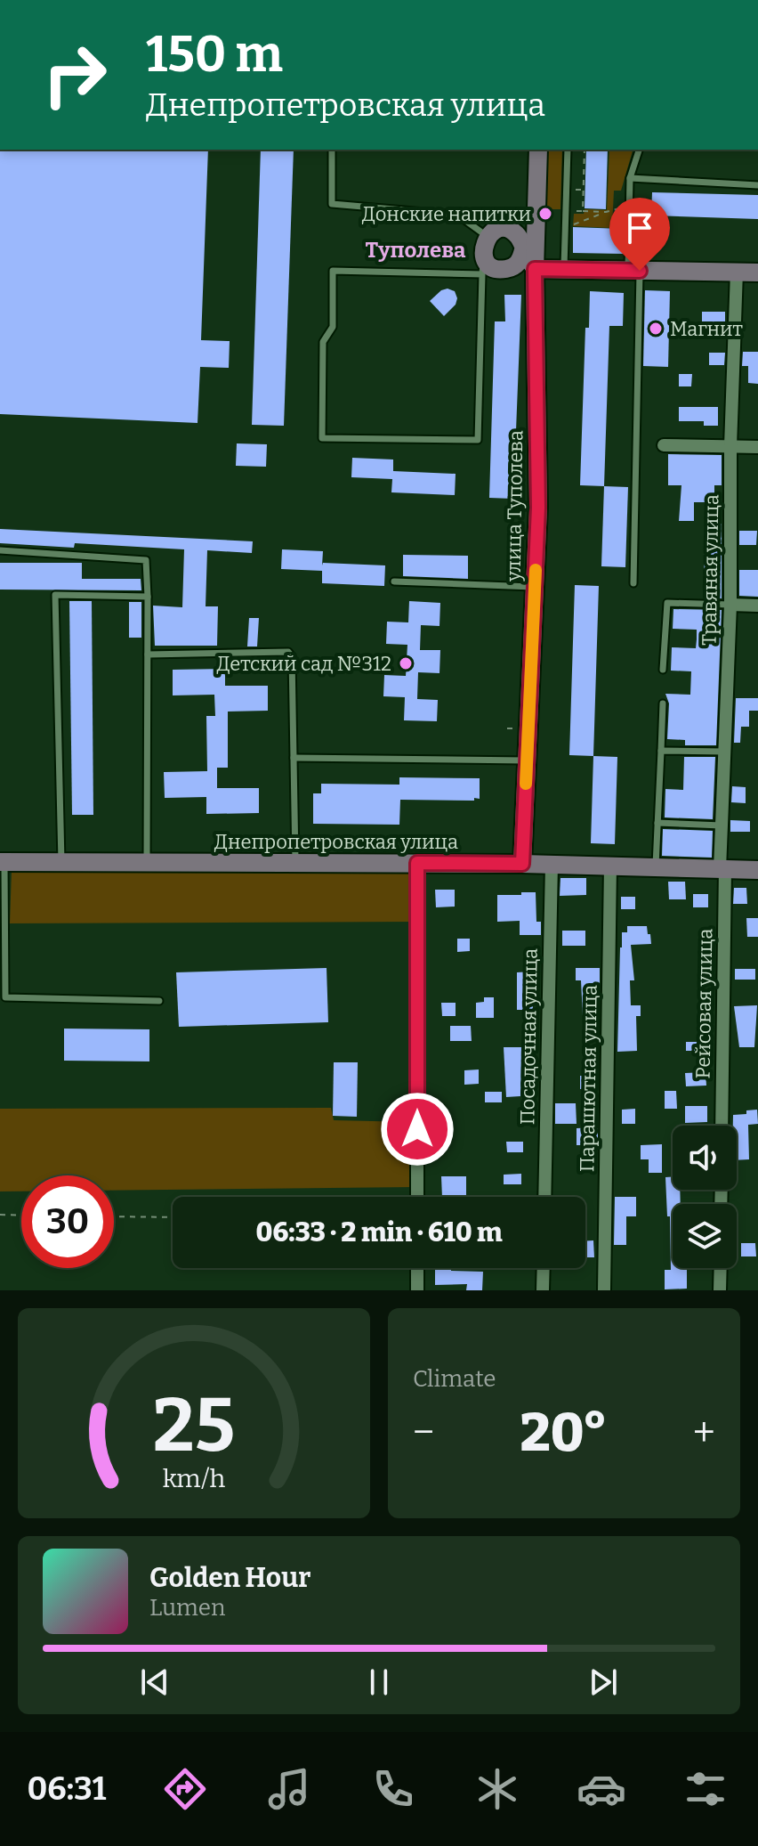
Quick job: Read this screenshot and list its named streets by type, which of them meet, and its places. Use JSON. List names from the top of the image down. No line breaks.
{"streets":{"street":["улица Туполева","Травяная улица","Днепропетровская улица","Рейсовая улица","Посадочная улица","Парашютная улица"]},"crossings":[["улица Туполева","Днепропетровская улица"],["Травяная улица","Днепропетровская улица"],["Травяная улица","Рейсовая улица"],["Днепропетровская улица","Рейсовая улица"],["Днепропетровская улица","Посадочная улица"],["Днепропетровская улица","Парашютная улица"]],"districts":["Туполева"],"places":["Донские напитки","Магнит","Детский сад №312"],"page":{"turn":["150 m","Днепропетровская улица"],"limit":"30","trip":"06:33 · 2 min · 610 m","tile":"Climate","heat":["−","20°","+"],"song":["Golden Hour","Lumen"],"tabs":"06:31","gauge":["25","km/h"]}}
